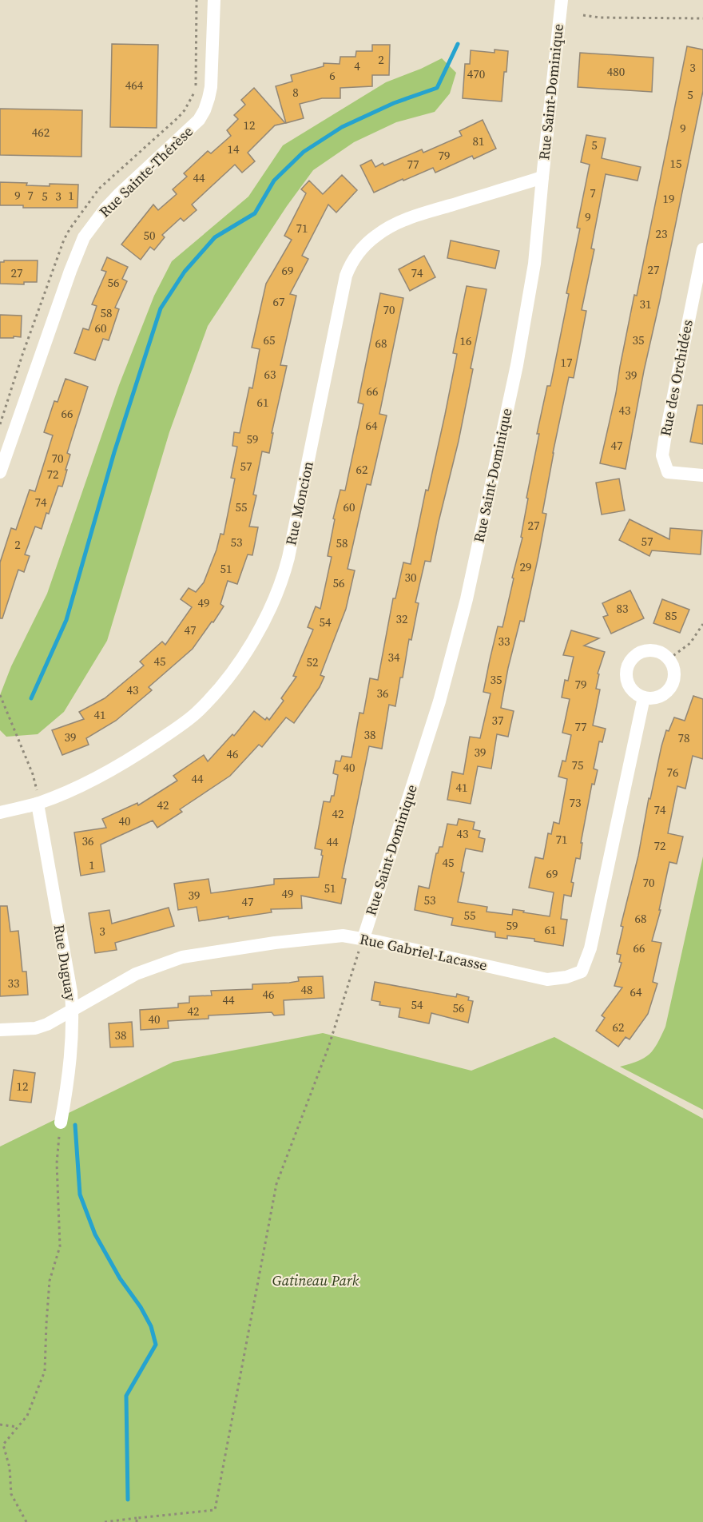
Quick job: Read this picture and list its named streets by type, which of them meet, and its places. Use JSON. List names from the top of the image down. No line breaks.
{"streets":{"street":["Rue Saint-Dominique","Rue Sainte-Thérèse","Rue des Orchidées","Rue Moncion","Rue Gabriel-Lacasse","Rue Duguay"]},"crossings":[["Rue Saint-Dominique","Rue Moncion"],["Rue Saint-Dominique","Rue Gabriel-Lacasse"],["Rue Moncion","Rue Duguay"],["Rue Gabriel-Lacasse","Rue Duguay"]],"parks":["Gatineau Park"],"house_numbers":["2","4","3","480","470","6","464","8","5","12","9","462","81","5","14","79","15","77","44","7","9","7","1","5","3","19","9","71","23","50","27","69","27","74","56","67","31","70","58","60","65","35","16","68","17","63","39","66","61","43","66","64","59","47","70","57","62","72","74","55","60","27","57","53","58","2","29","51","30","56","49","83","85","32","54","47","33","34","45","52","35","79","43","36","41","37","77","38","39","78","39","46","75","40","76","44","41","73","42","74","42","40","43","71","36","44","72","45","1","69","70","51","49","39","53","47","55","68","59","61","3","66","33","48","64","46","44","54","56","42","40","62","38","12"]}
